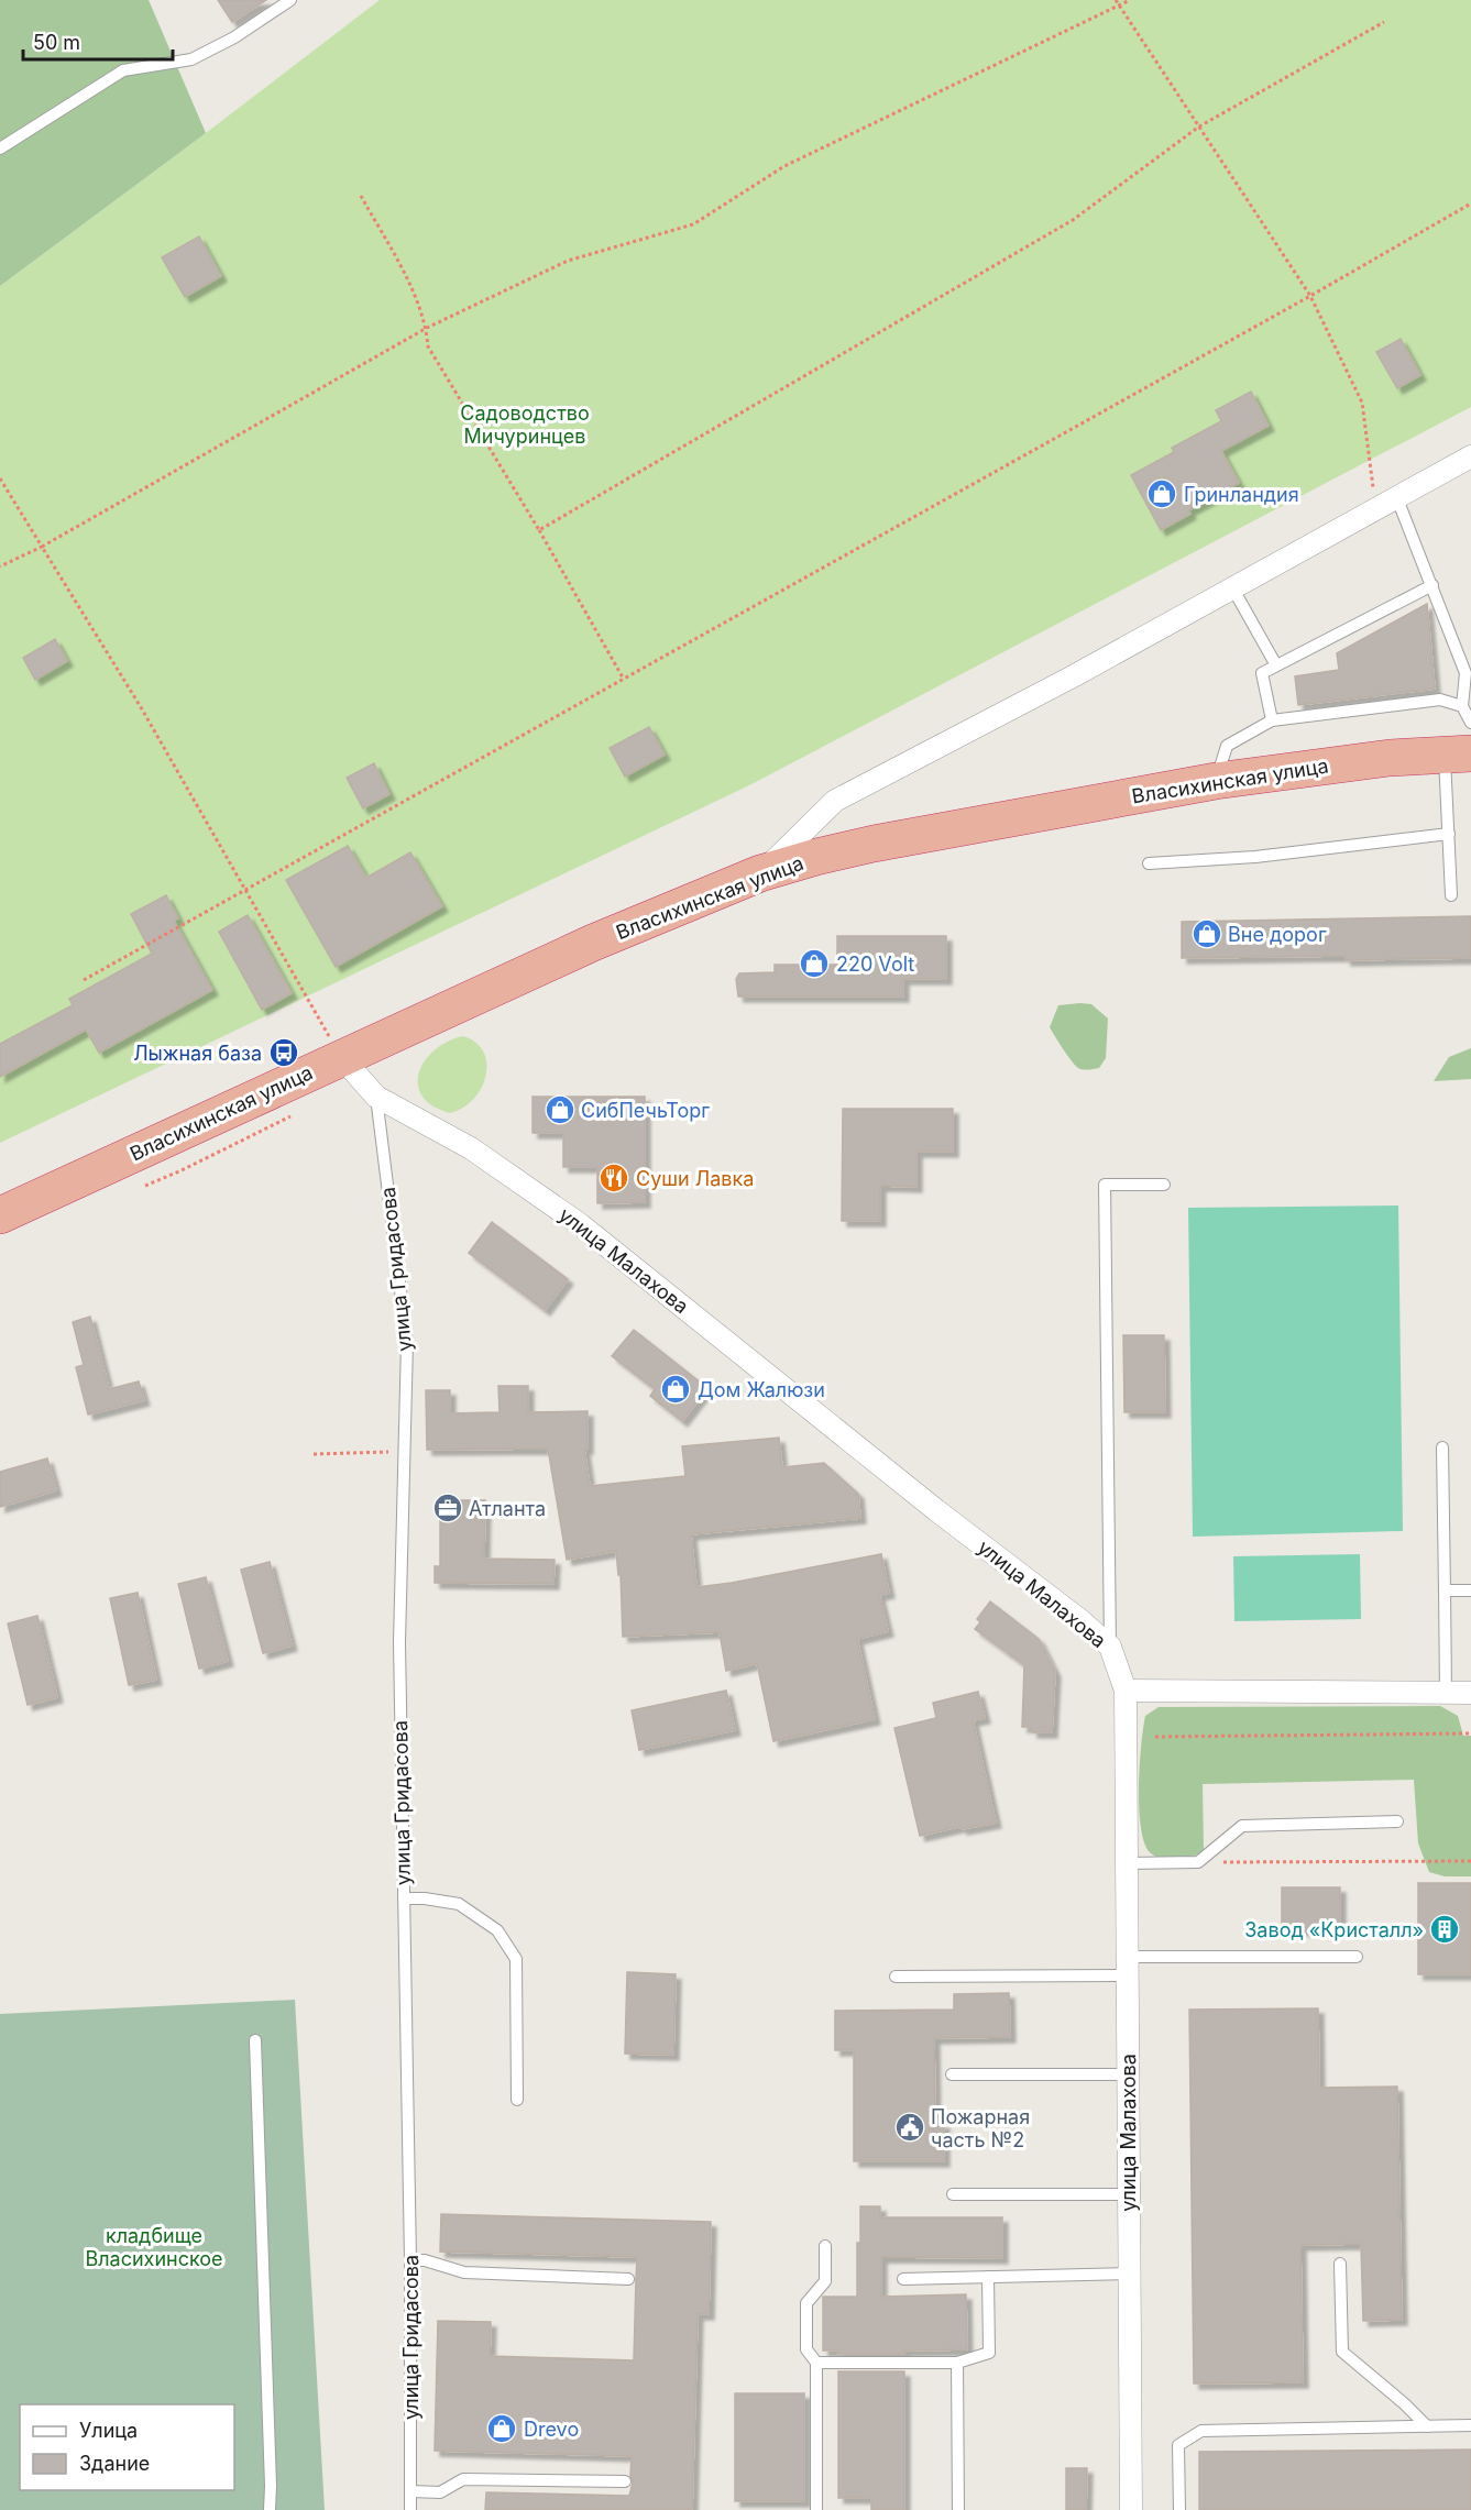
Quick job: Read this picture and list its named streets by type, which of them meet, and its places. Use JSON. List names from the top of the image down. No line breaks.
{"streets":{"highway":["Власихинская улица"],"street":["улица Малахова"],"lane":["улица Гридасова"]},"crossings":[["улица Малахова","улица Гридасова"]],"parks":["Садоводство Мичуринцев","кладбище Власихинское"],"places":{"shop":["Гринландия","Вне дорог","220 Volt","СибПечьТорг","Дом Жалюзи","Drevo"],"bus stop":["Лыжная база"],"restaurant":["Суши Лавка"],"office":["Атланта"],"building":["Завод «Кристалл»"],"public building":["Пожарная часть №2"]},"legend":["Улица","Здание"],"scale_bar":"50 m"}
